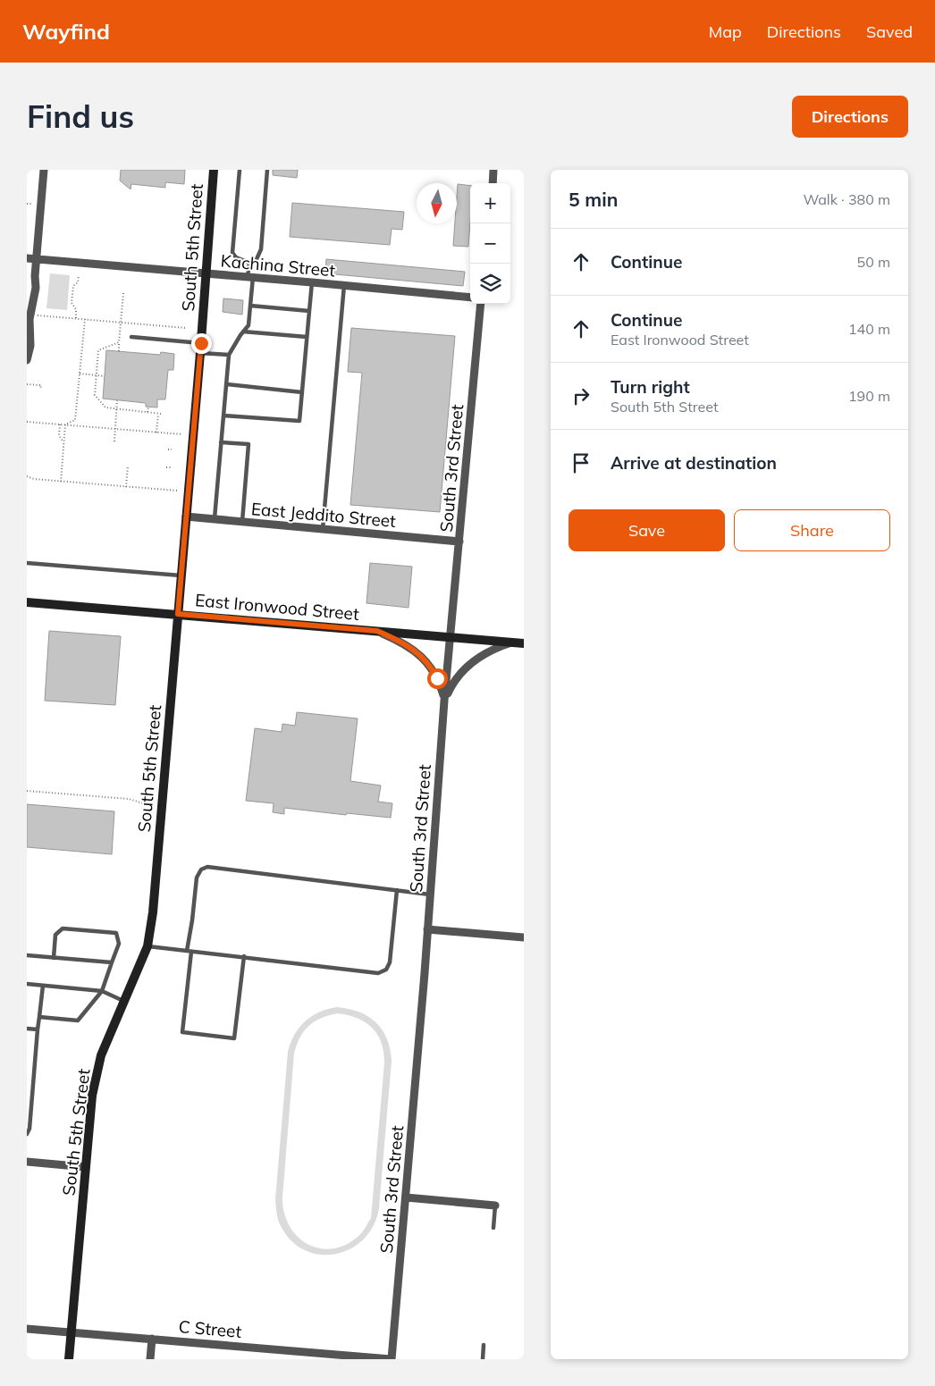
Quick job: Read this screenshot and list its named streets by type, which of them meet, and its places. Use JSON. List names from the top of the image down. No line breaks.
{"streets":{"street":["South 5th Street","Kachina Street","South 3rd Street","East Jeddito Street","East Ironwood Street","C Street"]},"crossings":[["South 5th Street","Kachina Street"],["South 5th Street","East Jeddito Street"],["South 5th Street","East Ironwood Street"],["South 5th Street","C Street"],["South 3rd Street","East Jeddito Street"],["South 3rd Street","East Ironwood Street"],["South 3rd Street","C Street"]],"north":"bottom","page":{"header":"Wayfind","nav":["Map","Directions","Saved"],"buttons":["Directions",["Save","Share"]],"title":"Find us","heading":["5 min","Walk · 380 m"],"map_buttons":["+","−"],"list":[["Continue","50 m"],["Continue","East Ironwood Street","140 m"],["Turn right","South 5th Street","190 m"],"Arrive at destination"]}}
